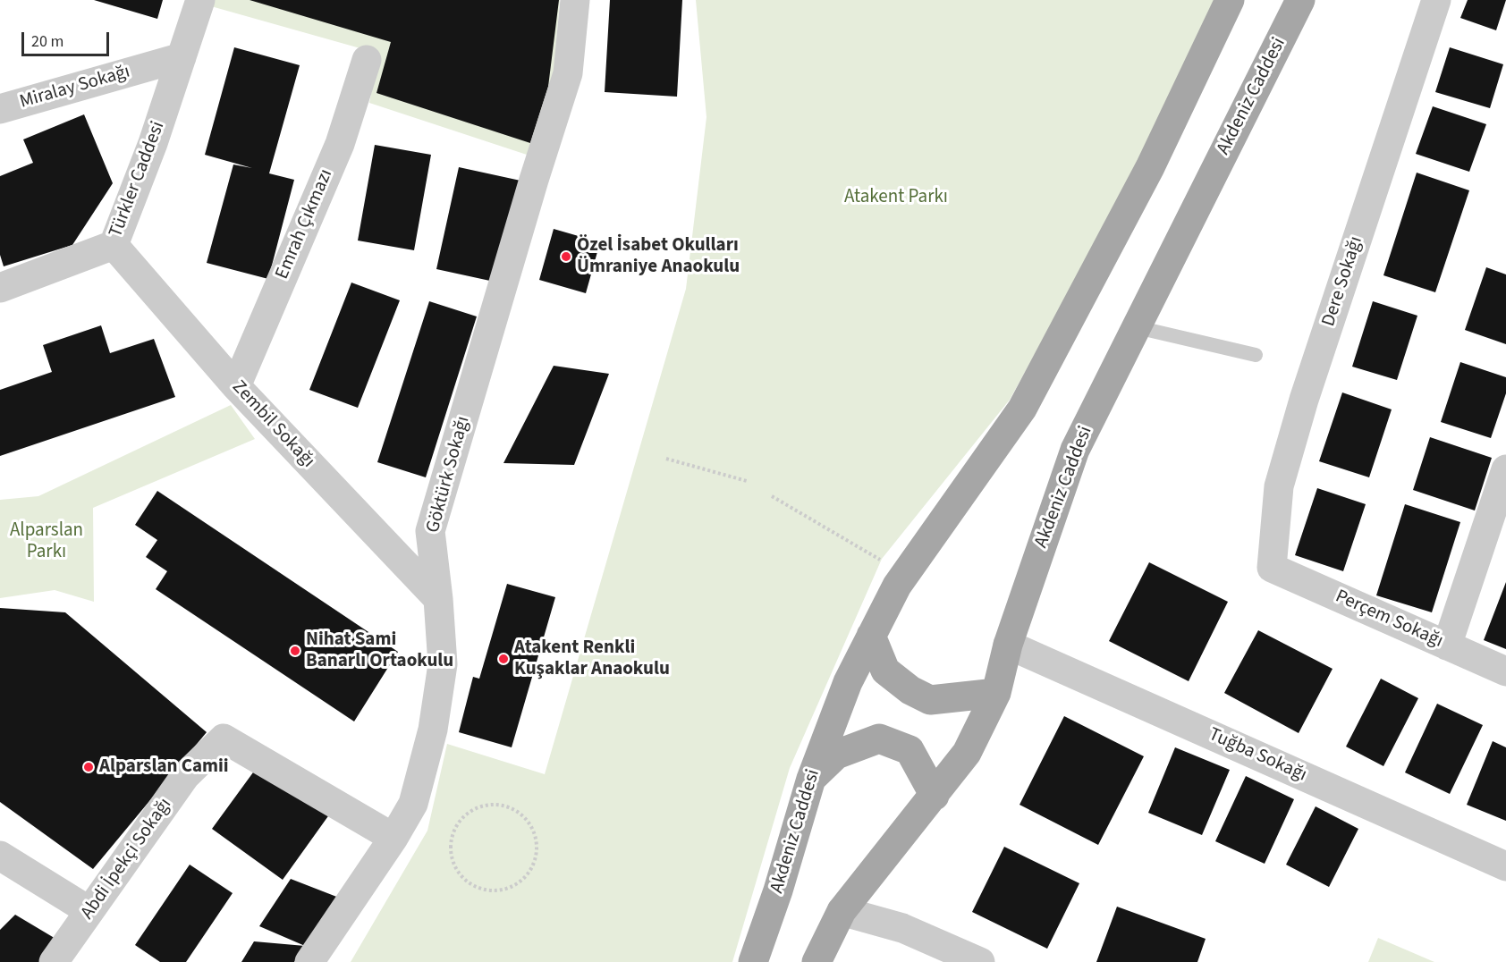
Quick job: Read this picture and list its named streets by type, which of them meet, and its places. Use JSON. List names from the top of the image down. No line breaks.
{"streets":{"main road":["Akdeniz Caddesi"],"street":["Miralay Sokağı","Türkler Caddesi","Emrah Çıkmazı","Dere Sokağı","Zembil Sokağı","Göktürk Sokağı","Perçem Sokağı","Tuğba Sokağı","Abdi İpekçi Sokağı"]},"crossings":[["Miralay Sokağı","Türkler Caddesi"],["Akdeniz Caddesi","Tuğba Sokağı"],["Türkler Caddesi","Zembil Sokağı"],["Emrah Çıkmazı","Zembil Sokağı"],["Dere Sokağı","Perçem Sokağı"],["Zembil Sokağı","Göktürk Sokağı"],["Göktürk Sokağı","Abdi İpekçi Sokağı"]],"parks":["Atakent Parkı","Alparslan Parkı"],"places":["Özel İsabet Okulları Ümraniye Anaokulu","Nihat Sami Banarlı Ortaokulu","Atakent Renkli Kuşaklar Anaokulu","Alparslan Camii"],"scale_bar":"20 m"}
